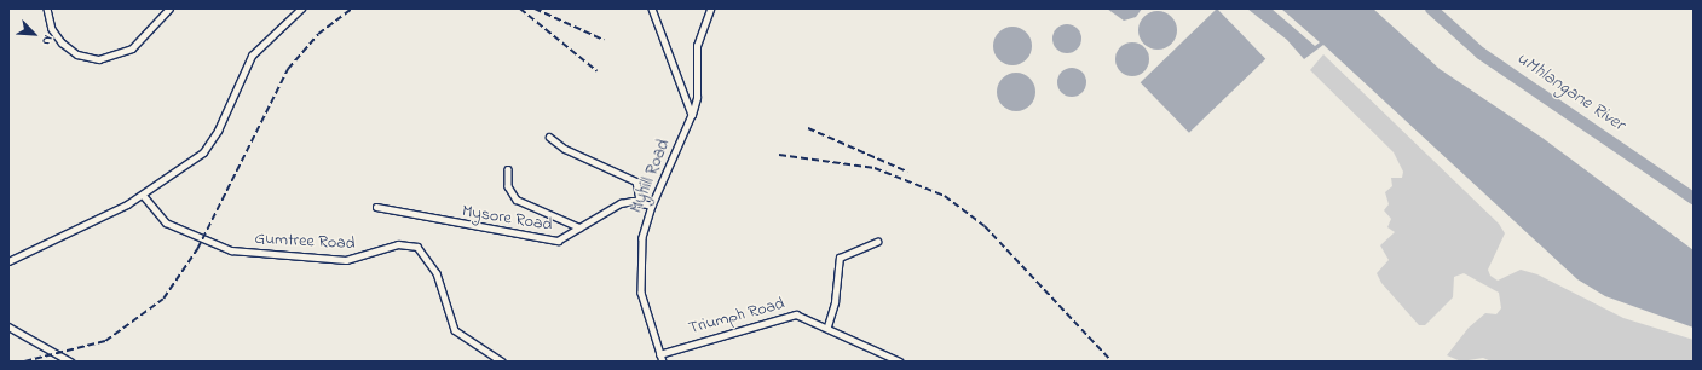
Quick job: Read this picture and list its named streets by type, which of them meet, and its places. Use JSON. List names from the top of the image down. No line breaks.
{"streets":{"street":["Myhill Road","Mysore Road","Gumtree Road","Triumph Road"]},"crossings":[["Myhill Road","Triumph Road"]],"water":["uMhlangane River"],"north":"bottom right"}
